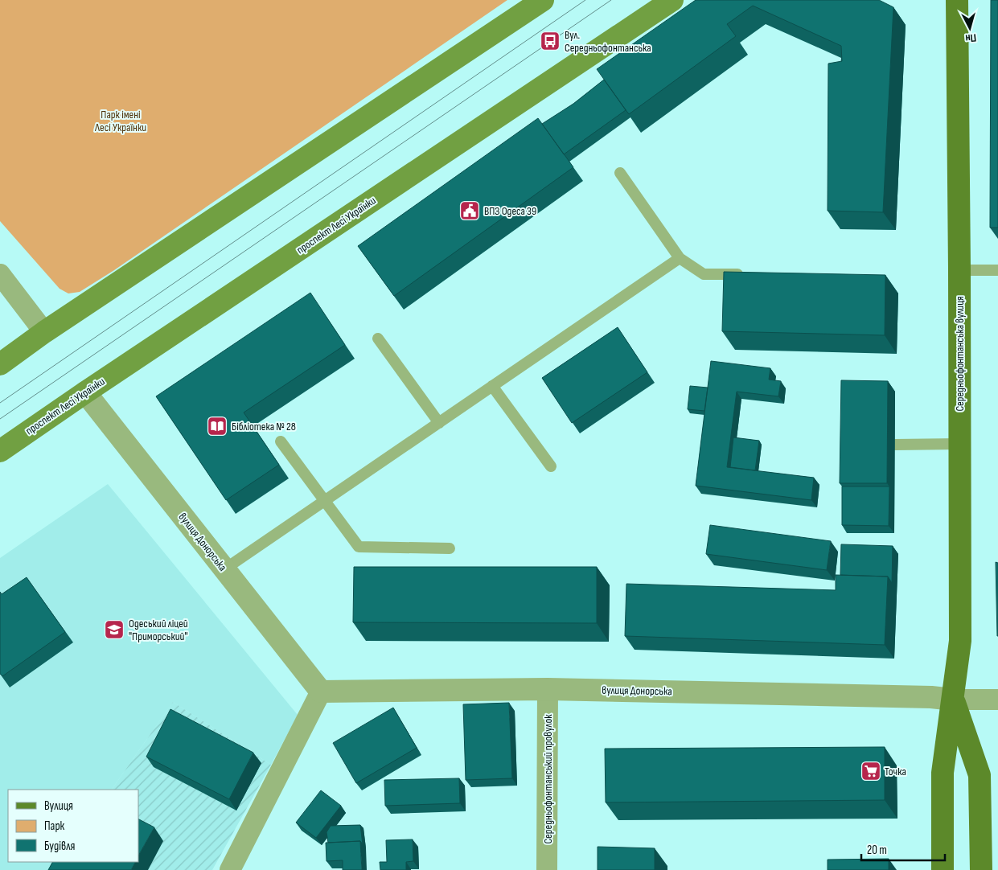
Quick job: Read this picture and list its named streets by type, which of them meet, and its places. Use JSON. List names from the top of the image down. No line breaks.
{"streets":{"main road":["проспект Лесі Українки","Середньофонтанська вулиця"],"street":["вулиця Донорська","Середньофонтанський провулок"]},"crossings":[["проспект Лесі Українки","вулиця Донорська"],["Середньофонтанська вулиця","вулиця Донорська"],["вулиця Донорська","Середньофонтанський провулок"]],"parks":["Парк імені Лесі Українки"],"places":{"bus stop":["Вул. Середньофонтанська"],"public building":["ВПЗ Одеса 39"],"library":["Бібліотека № 28"],"school or university":["Одеський ліцей \"Приморський\""],"supermarket":["Точка"]},"legend":["Вулиця","Парк","Будівля"],"scale_bar":"20 m","north":"bottom"}
